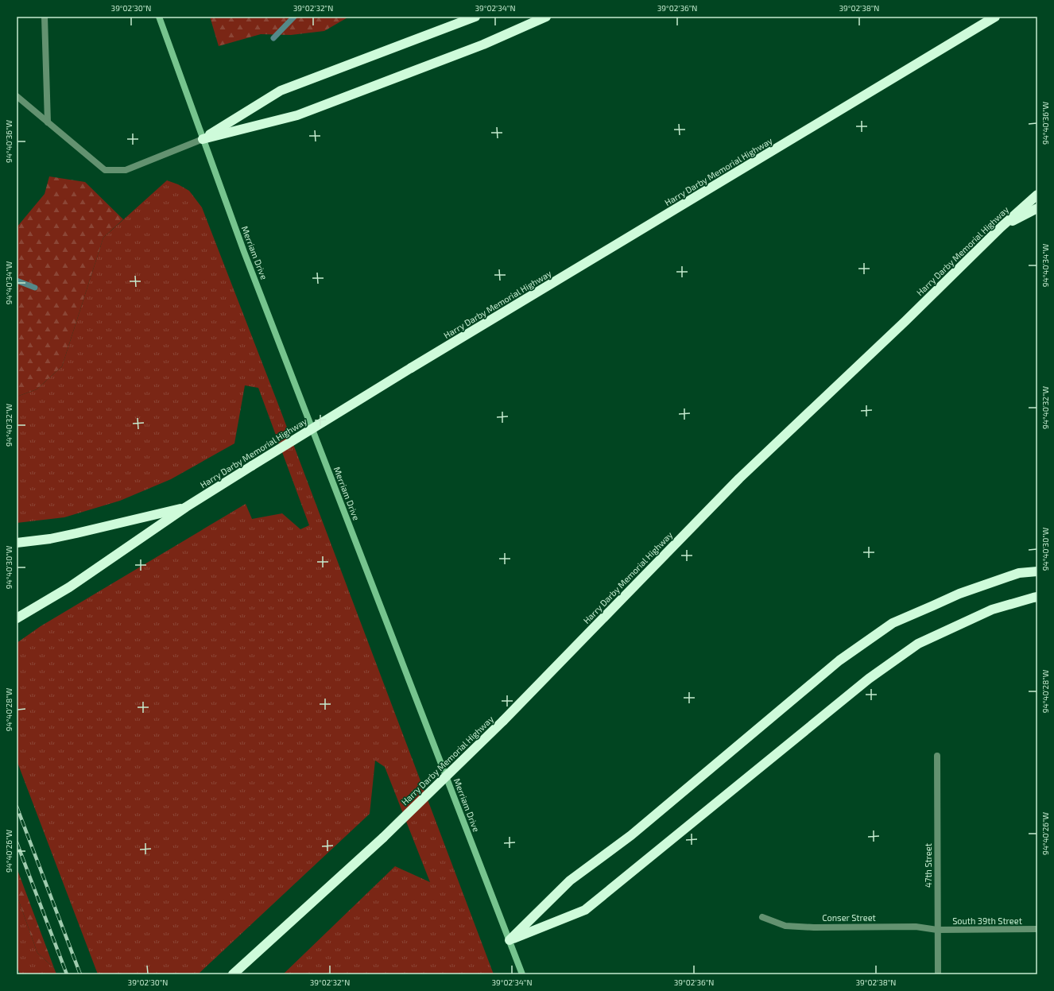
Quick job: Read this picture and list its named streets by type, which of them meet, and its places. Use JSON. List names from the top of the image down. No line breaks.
{"streets":{"highway":["Harry Darby Memorial Highway"],"main road":["Merriam Drive"],"street":["47th Street","Conser Street","South 39th Street"]},"crossings":[["47th Street","Conser Street"],["47th Street","South 39th Street"],["Conser Street","South 39th Street"]],"coordinates":["39°02'30\"N","39°02'32\"N","39°02'34\"N","39°02'36\"N","39°02'38\"N","94°40'36\"W","94°40'34\"W","94°40'32\"W","94°40'30\"W","94°40'28\"W","94°40'26\"W"]}
